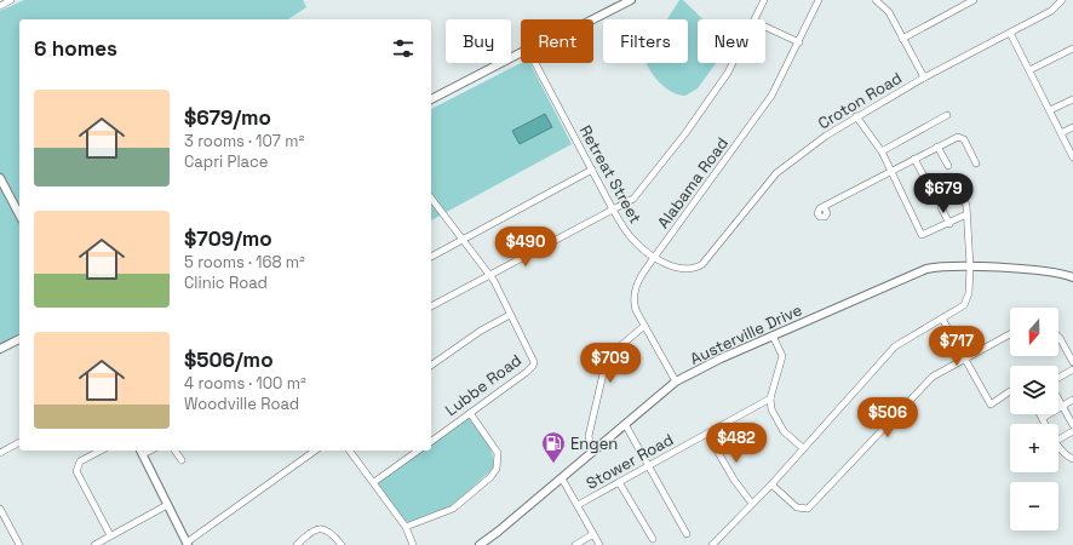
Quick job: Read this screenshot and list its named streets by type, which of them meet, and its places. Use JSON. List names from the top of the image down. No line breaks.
{"streets":{"street":["Croton Road","Retreat Street","Alabama Road","Austerville Drive","Lubbe Road","Stower Road"]},"crossings":[["Croton Road","Retreat Street"],["Retreat Street","Alabama Road"],["Alabama Road","Austerville Drive"]],"places":{"fuel station":["Engen"]},"north":"bottom","page":{"chip":["Buy","Rent","Filters","New"],"heading":"6 homes","list":[{"name":"$679/mo","note":"3 rooms · 107 m² · Capri Place"},{"name":"$709/mo","note":"5 rooms · 168 m² · Clinic Road"},{"name":"$506/mo","note":"4 rooms · 100 m² · Woodville Road"}],"price":["$679","$490","$717","$709","$506","$482"],"map_buttons":["+","−"]}}
